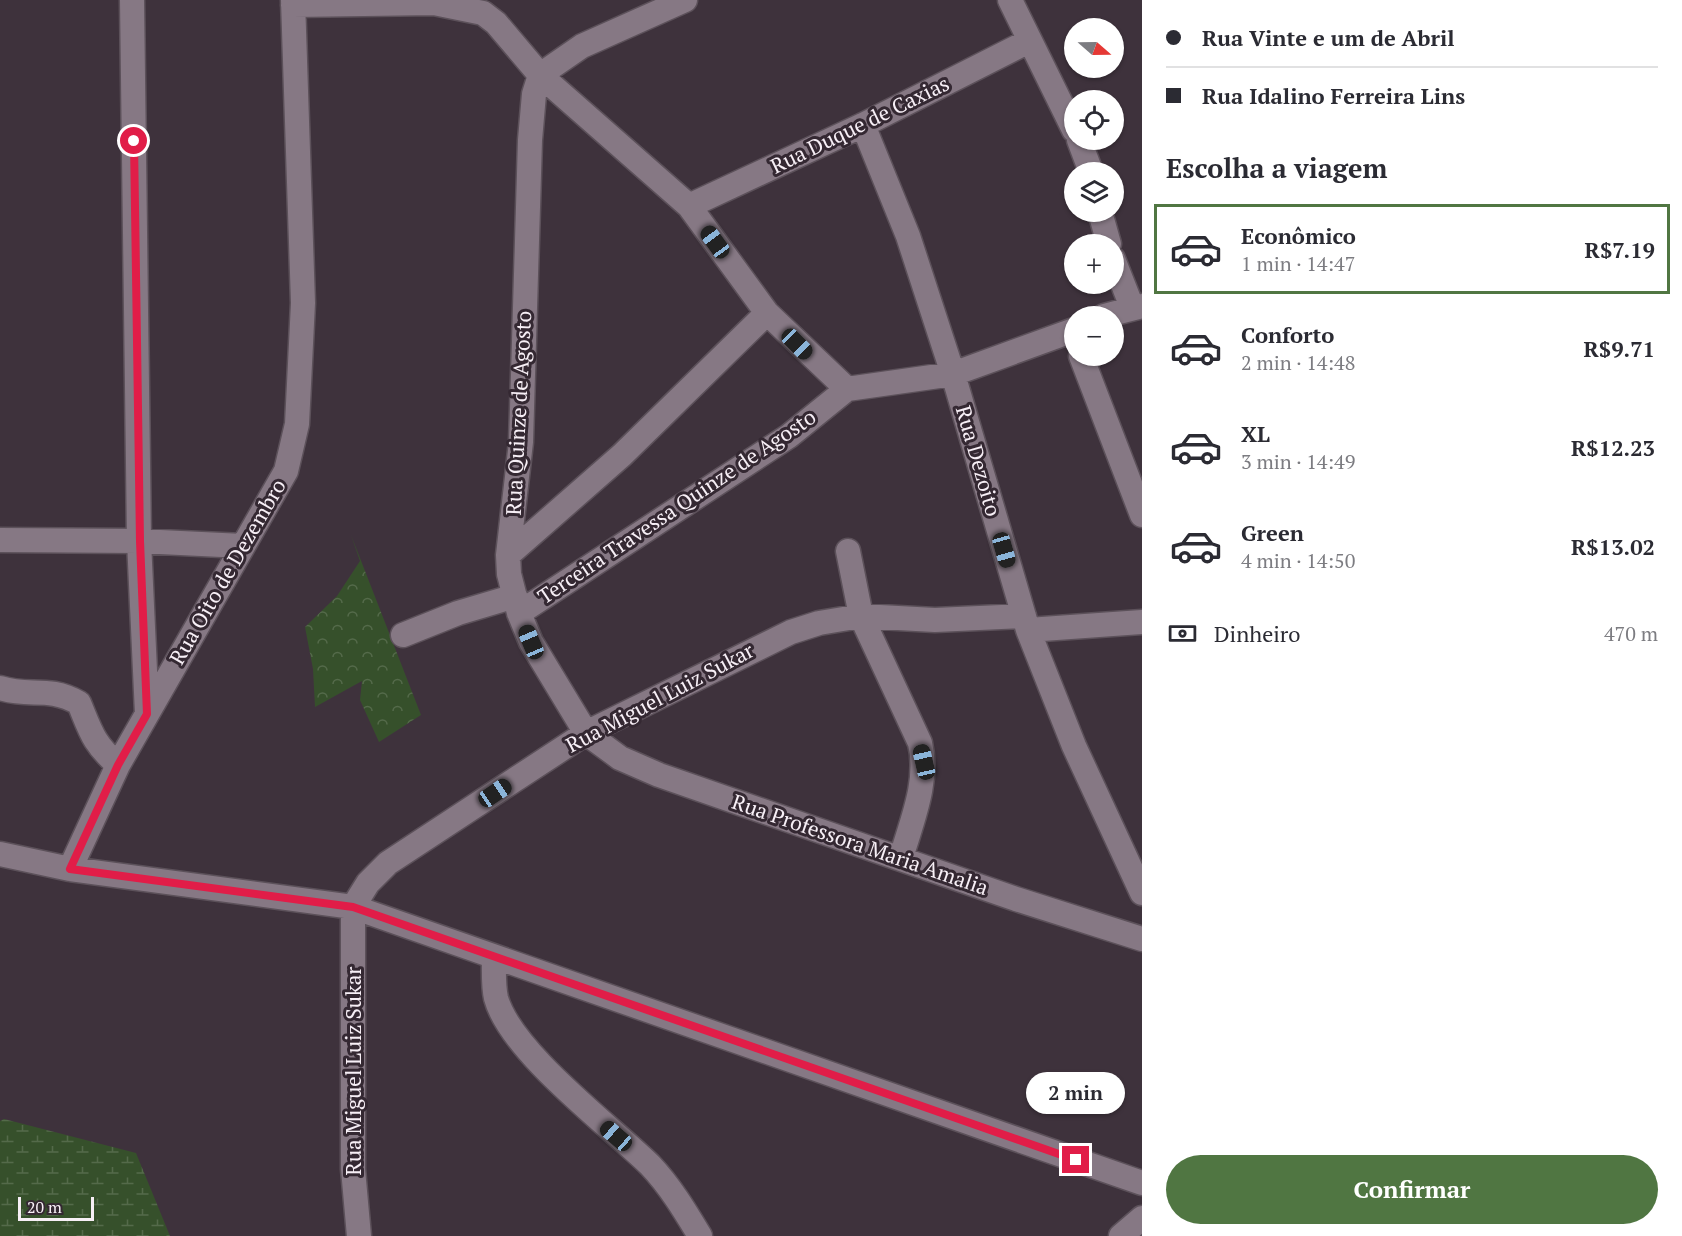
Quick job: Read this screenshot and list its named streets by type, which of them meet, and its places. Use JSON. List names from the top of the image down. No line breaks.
{"streets":{"street":["Rua Duque de Caxias","Rua Quinze de Agosto","Rua Dezoito","Terceira Travessa Quinze de Agosto","Rua Oito de Dezembro","Rua Miguel Luiz Sukar","Rua Professora Maria Amalia"]},"crossings":[["Rua Duque de Caxias","Rua Dezoito"],["Rua Quinze de Agosto","Terceira Travessa Quinze de Agosto"],["Rua Quinze de Agosto","Rua Miguel Luiz Sukar"],["Rua Quinze de Agosto","Rua Professora Maria Amalia"],["Rua Dezoito","Rua Miguel Luiz Sukar"],["Rua Miguel Luiz Sukar","Rua Professora Maria Amalia"]],"scale_bar":"20 m","north":"right","page":{"banner":["Rua Vinte e um de Abril","Rua Idalino Ferreira Lins"],"map_buttons":["+","−"],"heading":"Escolha a viagem","list":[{"name":"Econômico","note":"1 min · 14:47","value":"R$7.19"},{"name":"Conforto","note":"2 min · 14:48","value":"R$9.71"},{"name":"XL","note":"3 min · 14:49","value":"R$12.23"},{"name":"Green","note":"4 min · 14:50","value":"R$13.02"}],"pay":["Dinheiro","470 m"],"bubble":"2 min","buttons":"Confirmar","scale":"20 m"}}
